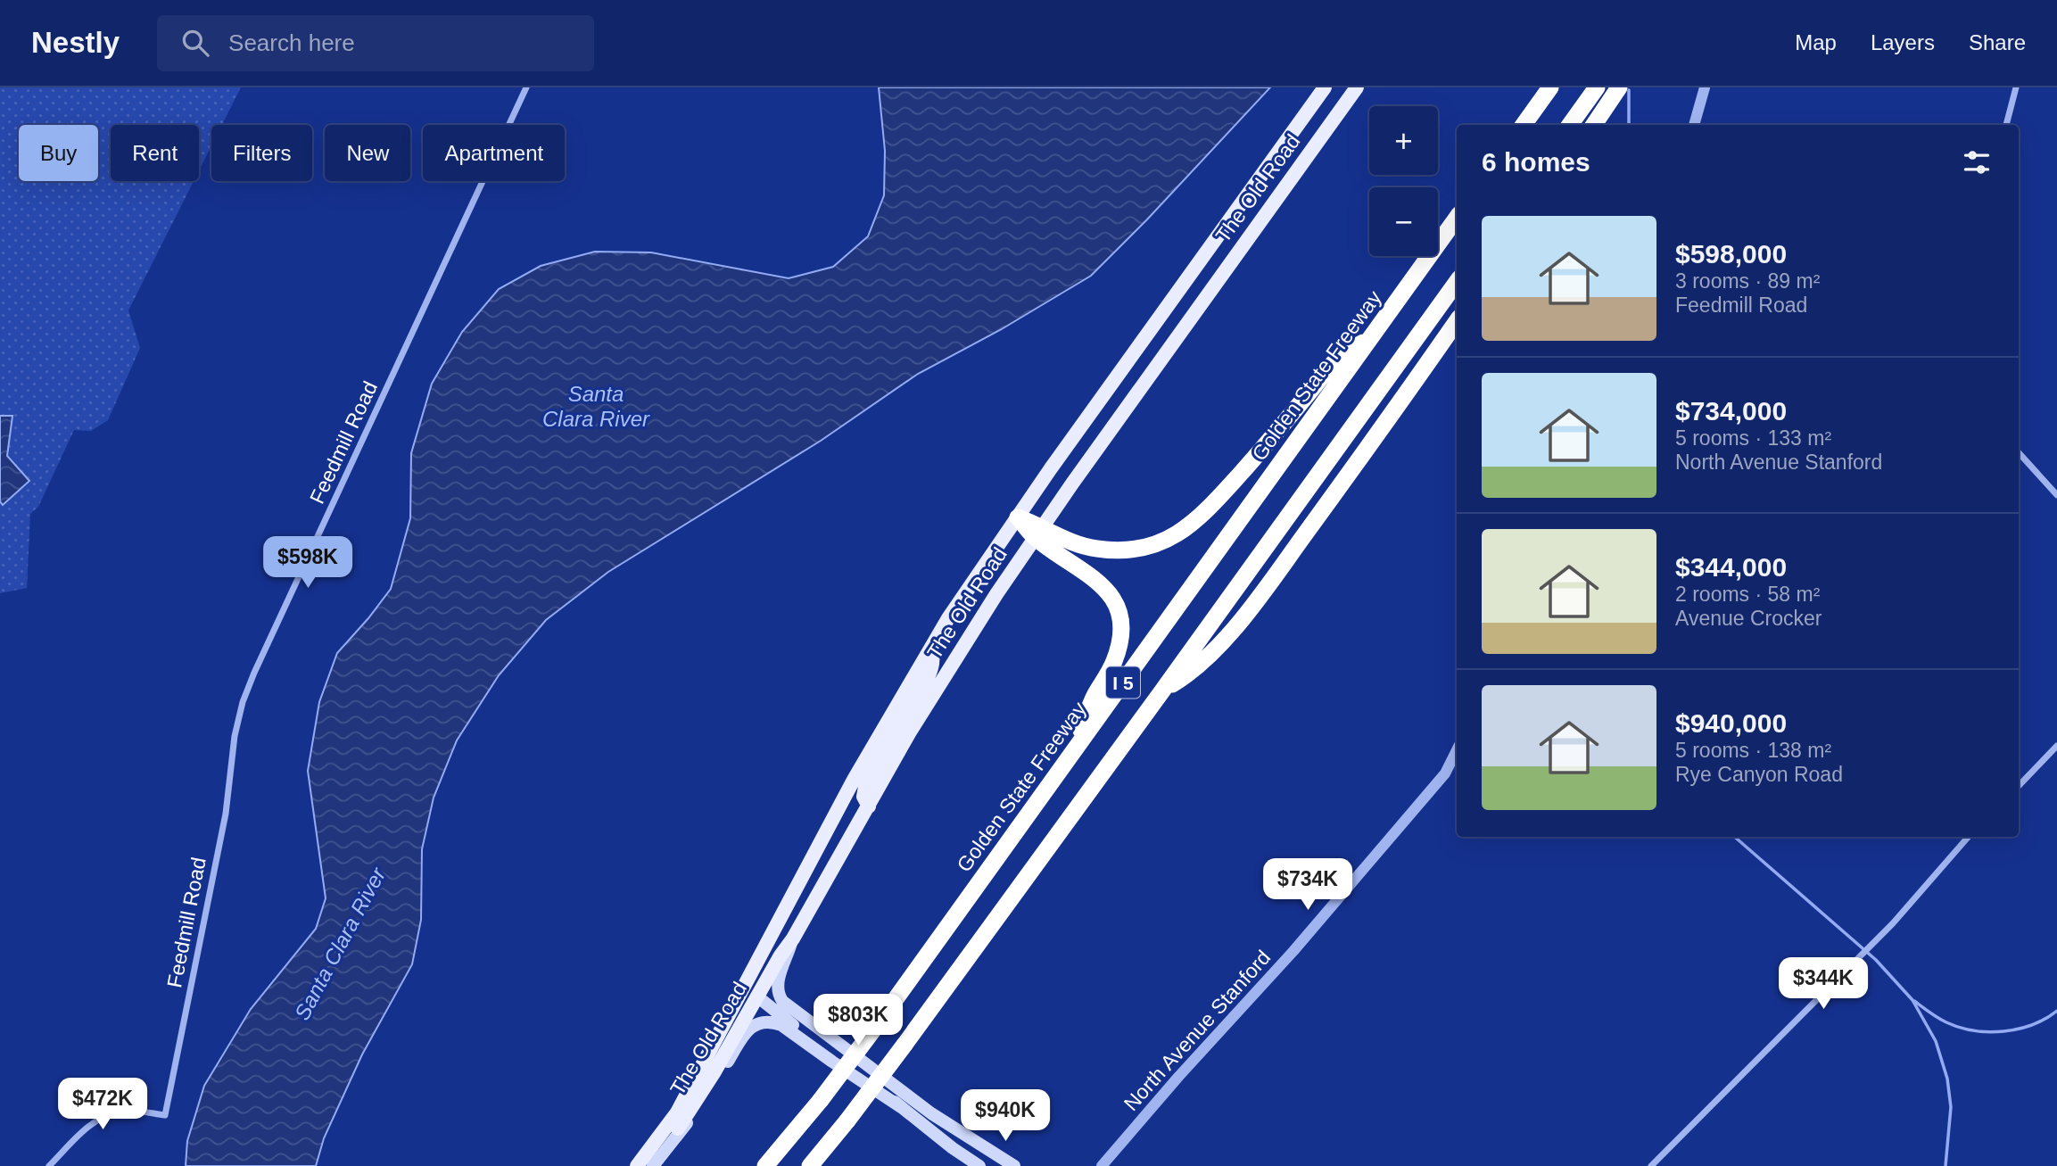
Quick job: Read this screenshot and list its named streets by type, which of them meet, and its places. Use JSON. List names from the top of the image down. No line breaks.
{"streets":{"highway":["Golden State Freeway","I 5"],"main road":["The Old Road"],"street":["Feedmill Road","North Avenue Stanford"]},"water":["Santa Clara River"],"page":{"header":"Nestly","search":"Search here","nav":["Map","Layers","Share"],"map_buttons":["+","−"],"chip":["Buy","Rent","Filters","New","Apartment"],"heading":"6 homes","list":[{"name":"$598,000","note":"3 rooms · 89 m² · Feedmill Road"},{"name":"$734,000","note":"5 rooms · 133 m² · North Avenue Stanford"},{"name":"$344,000","note":"2 rooms · 58 m² · Avenue Crocker"},{"name":"$940,000","note":"5 rooms · 138 m² · Rye Canyon Road"}],"price":["$598K","$734K","$344K","$803K","$472K","$940K"]}}
